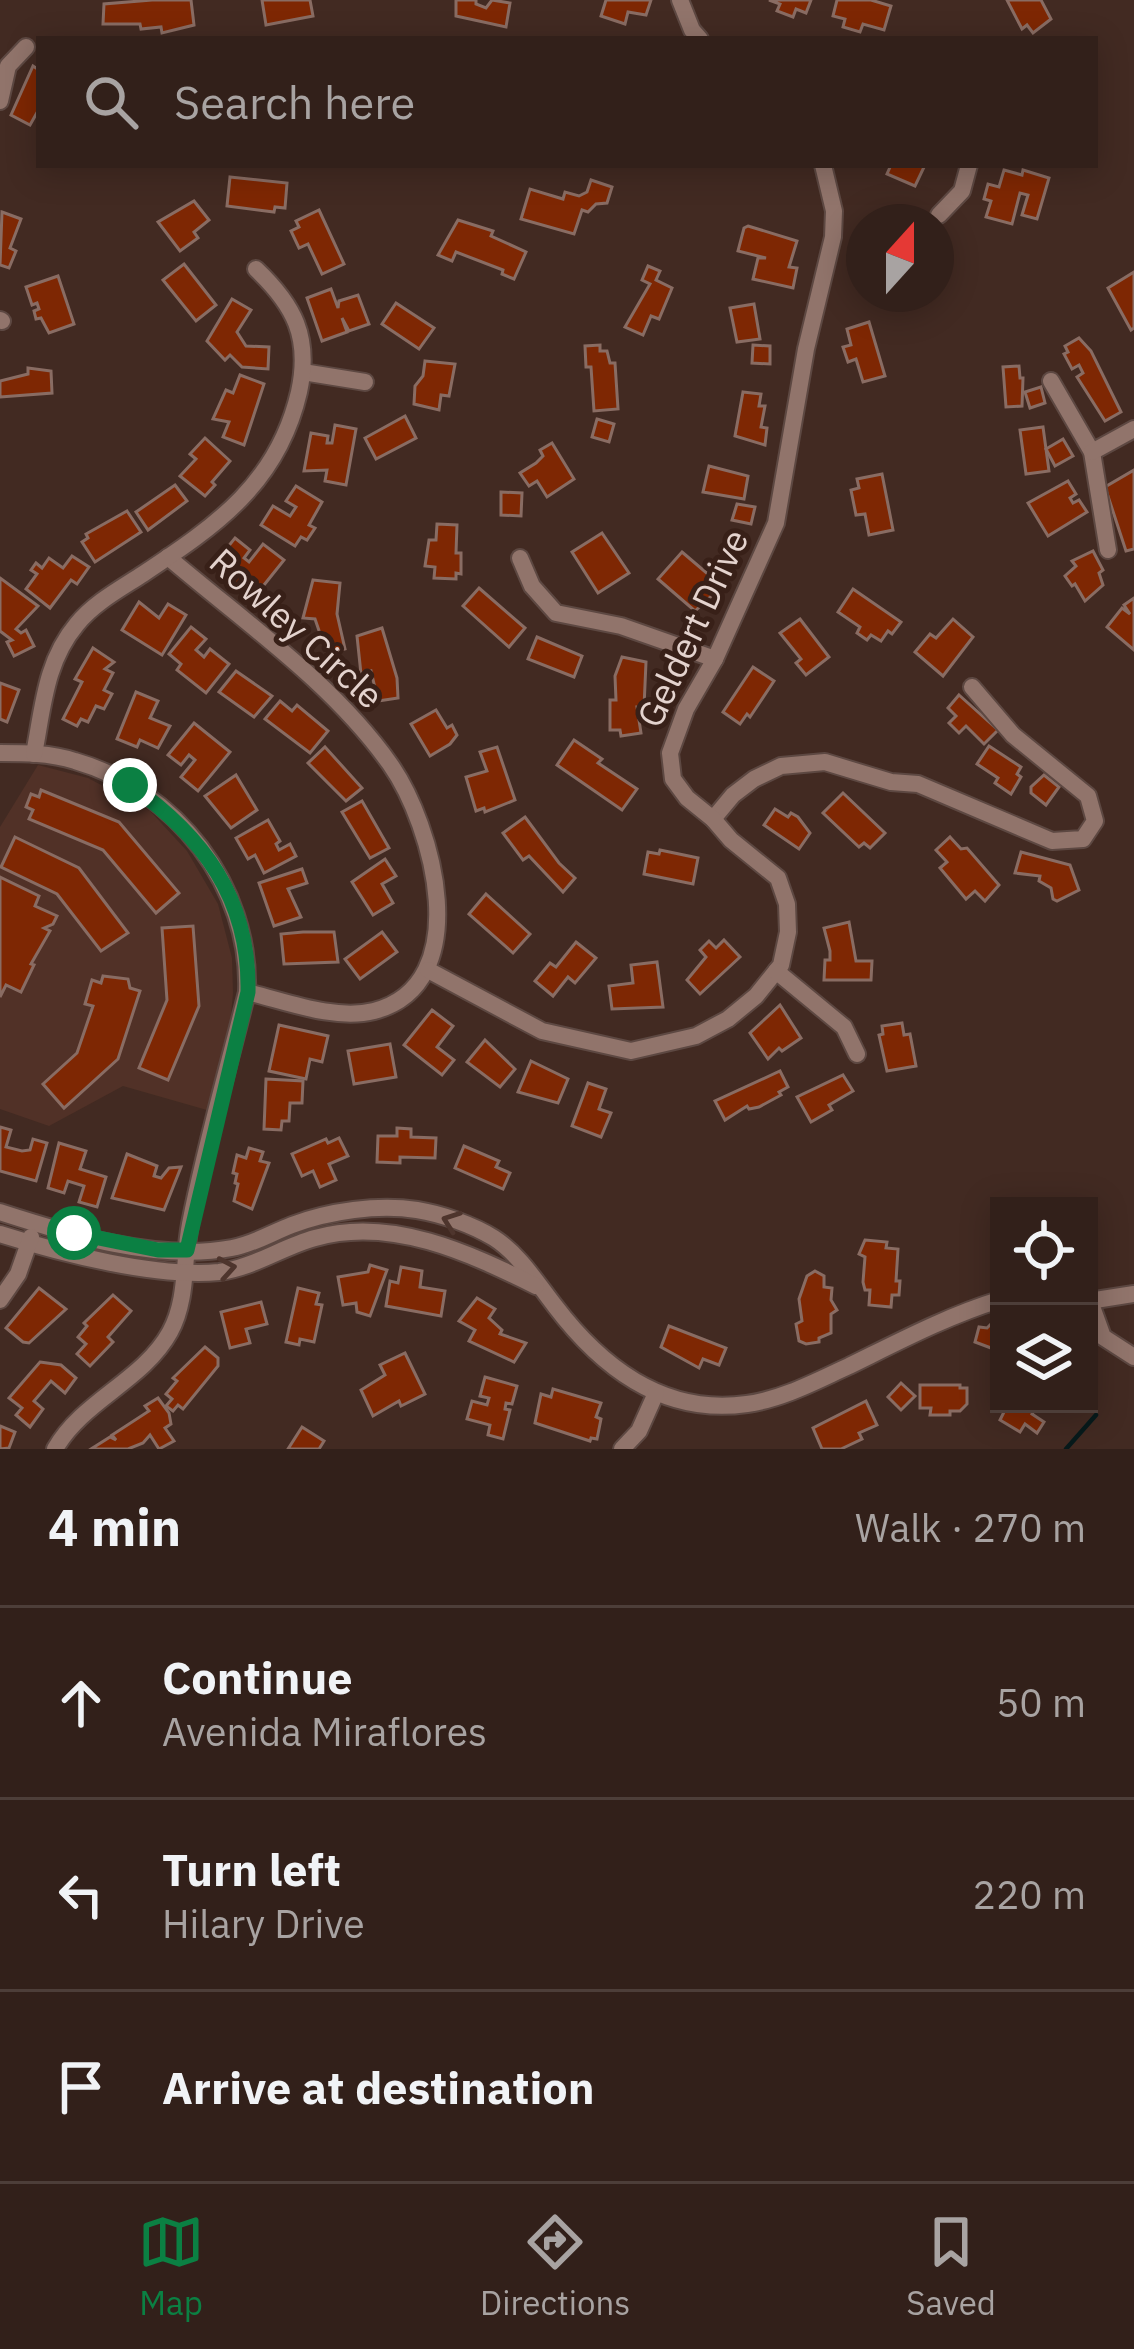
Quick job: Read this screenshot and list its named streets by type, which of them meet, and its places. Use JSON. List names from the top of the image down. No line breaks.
{"streets":{"street":["Rowley Circle","Geldert Drive"]},"north":"top","page":{"search":"Search here","heading":["4 min","Walk · 270 m"],"list":[["Continue","Avenida Miraflores","50 m"],["Turn left","Hilary Drive","220 m"],"Arrive at destination"],"nav":["Map","Directions","Saved"]}}
